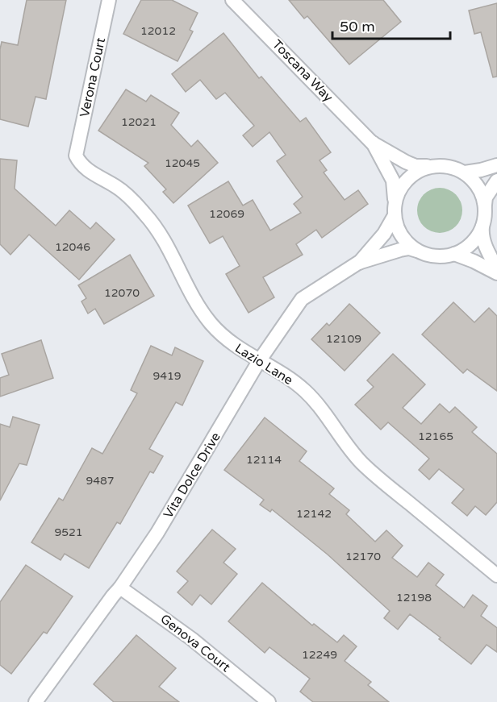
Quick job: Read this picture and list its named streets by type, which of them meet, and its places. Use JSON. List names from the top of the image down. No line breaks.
{"streets":{"street":["Toscana Way","Verona Court","Lazio Lane","Vita Dolce Drive","Genova Court"]},"crossings":[["Toscana Way","Vita Dolce Drive"],["Verona Court","Lazio Lane"],["Lazio Lane","Vita Dolce Drive"],["Vita Dolce Drive","Genova Court"]],"house_numbers":["12012","12021","12045","12069","12046","12070","12109","9419","12165","12114","9487","12142","9521","12170","12198","12249"],"scale_bar":"50 m"}
